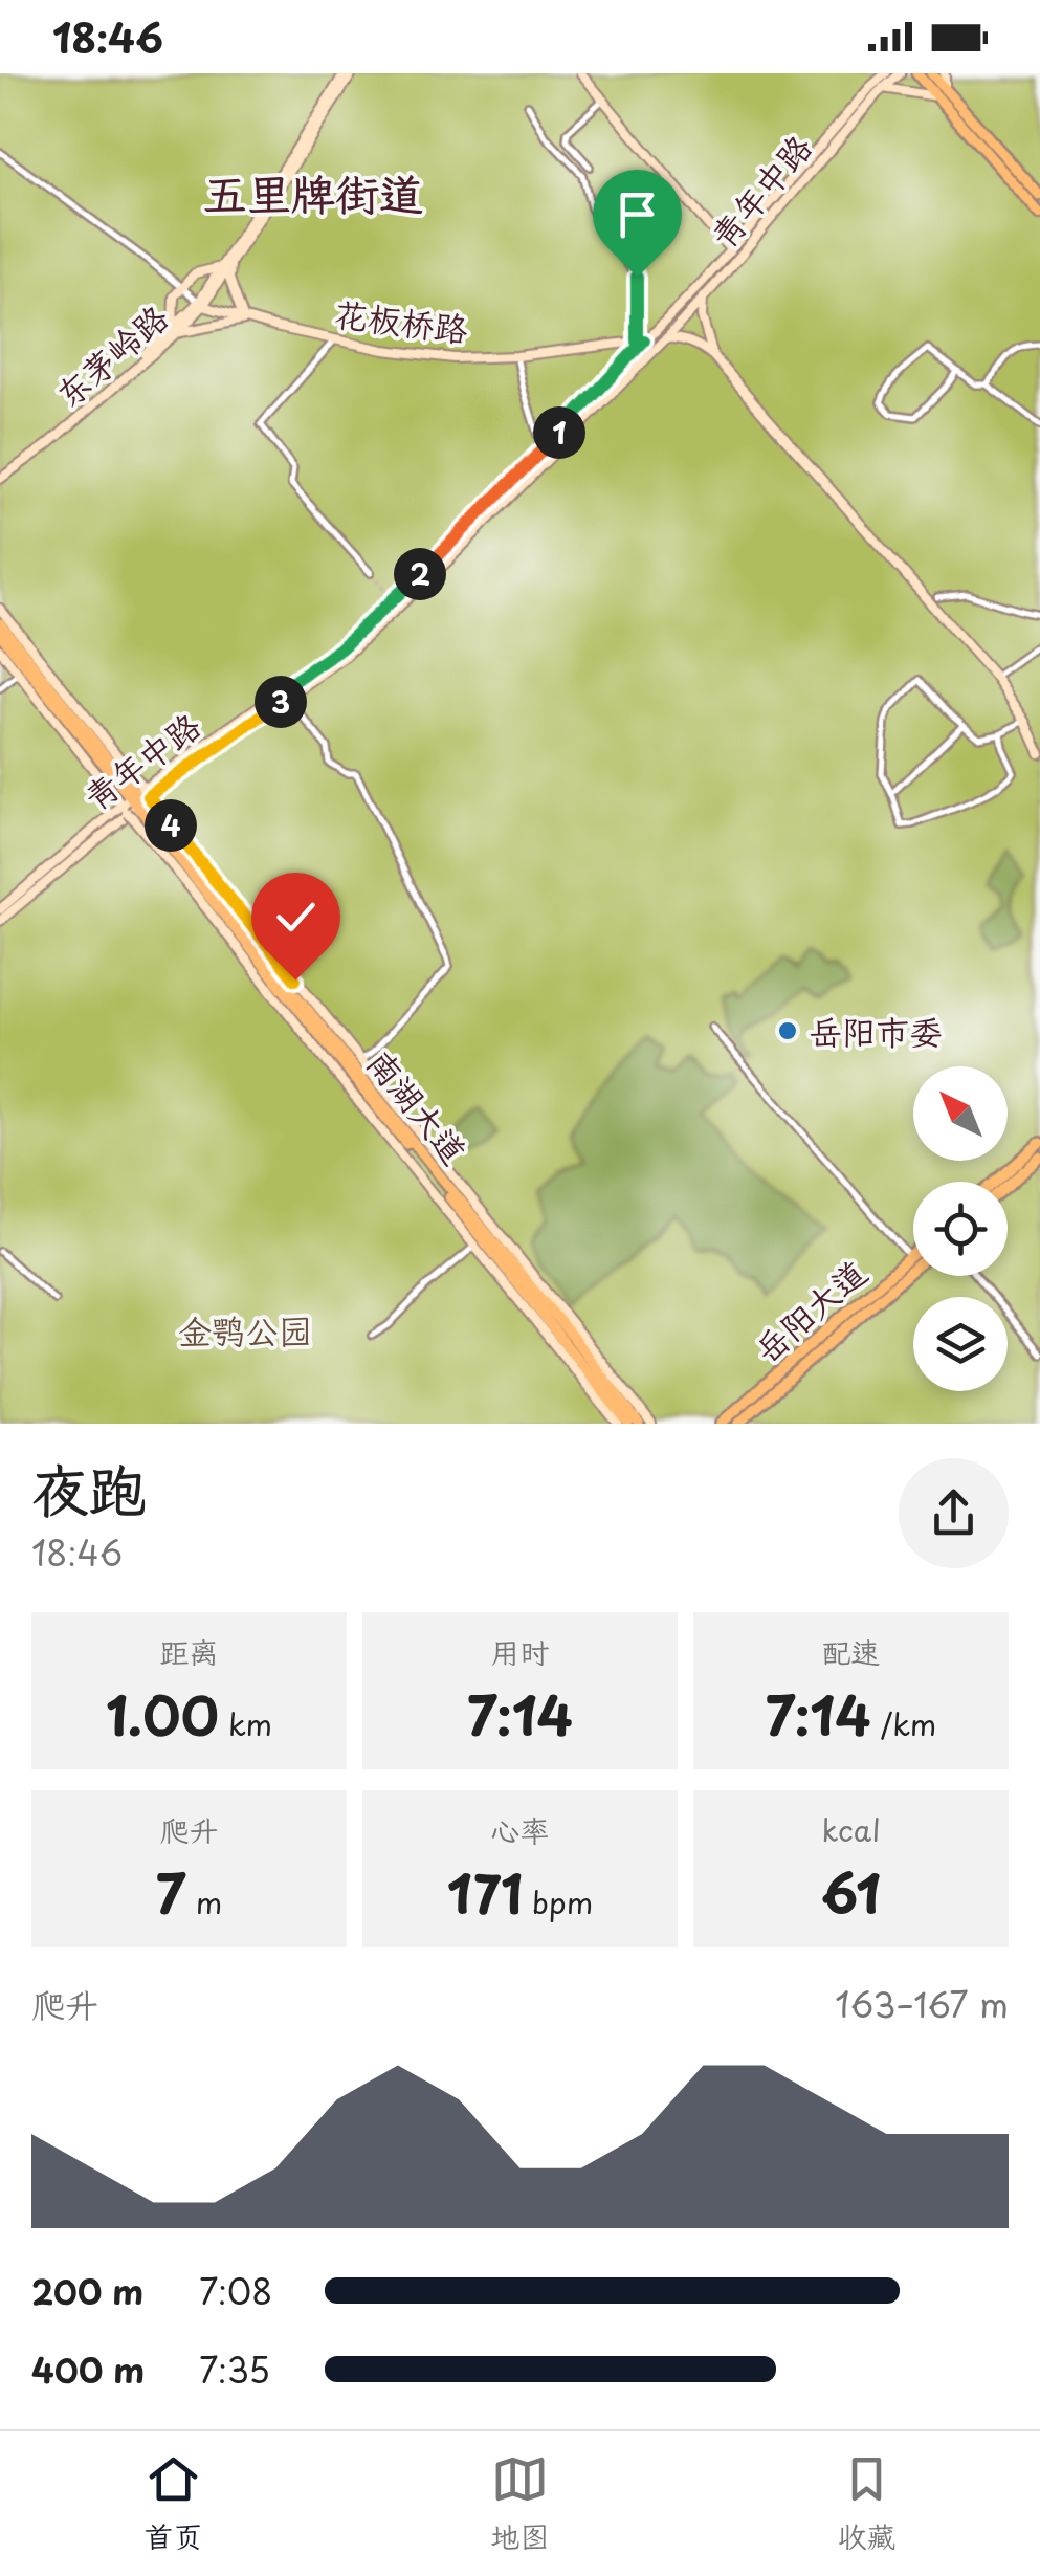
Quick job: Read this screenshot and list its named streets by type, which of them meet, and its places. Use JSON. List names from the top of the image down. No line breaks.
{"streets":{"main road":["青年中路","花板桥路","东茅岭路","南湖大道","岳阳大道"]},"crossings":[["青年中路","花板桥路"],["青年中路","南湖大道"],["花板桥路","东茅岭路"]],"districts":["五里牌街道"],"parks":["金鹗公园"],"places":["岳阳市委"],"north":"top left","page":{"status":"18:46","pins":["1","2","3","4"],"heading":["夜跑","18:46"],"stats":[["距离","1.00 km"],["用时","7:14"],["配速","7:14 /km"],["爬升","7 m"],["心率","171 bpm"],["kcal","61"]],"chart":["爬升","163–167 m"],"list":[{"name":"200 m","note":"7:08"},{"name":"400 m","note":"7:35"}],"tabs":["首页","地图","收藏"]}}
